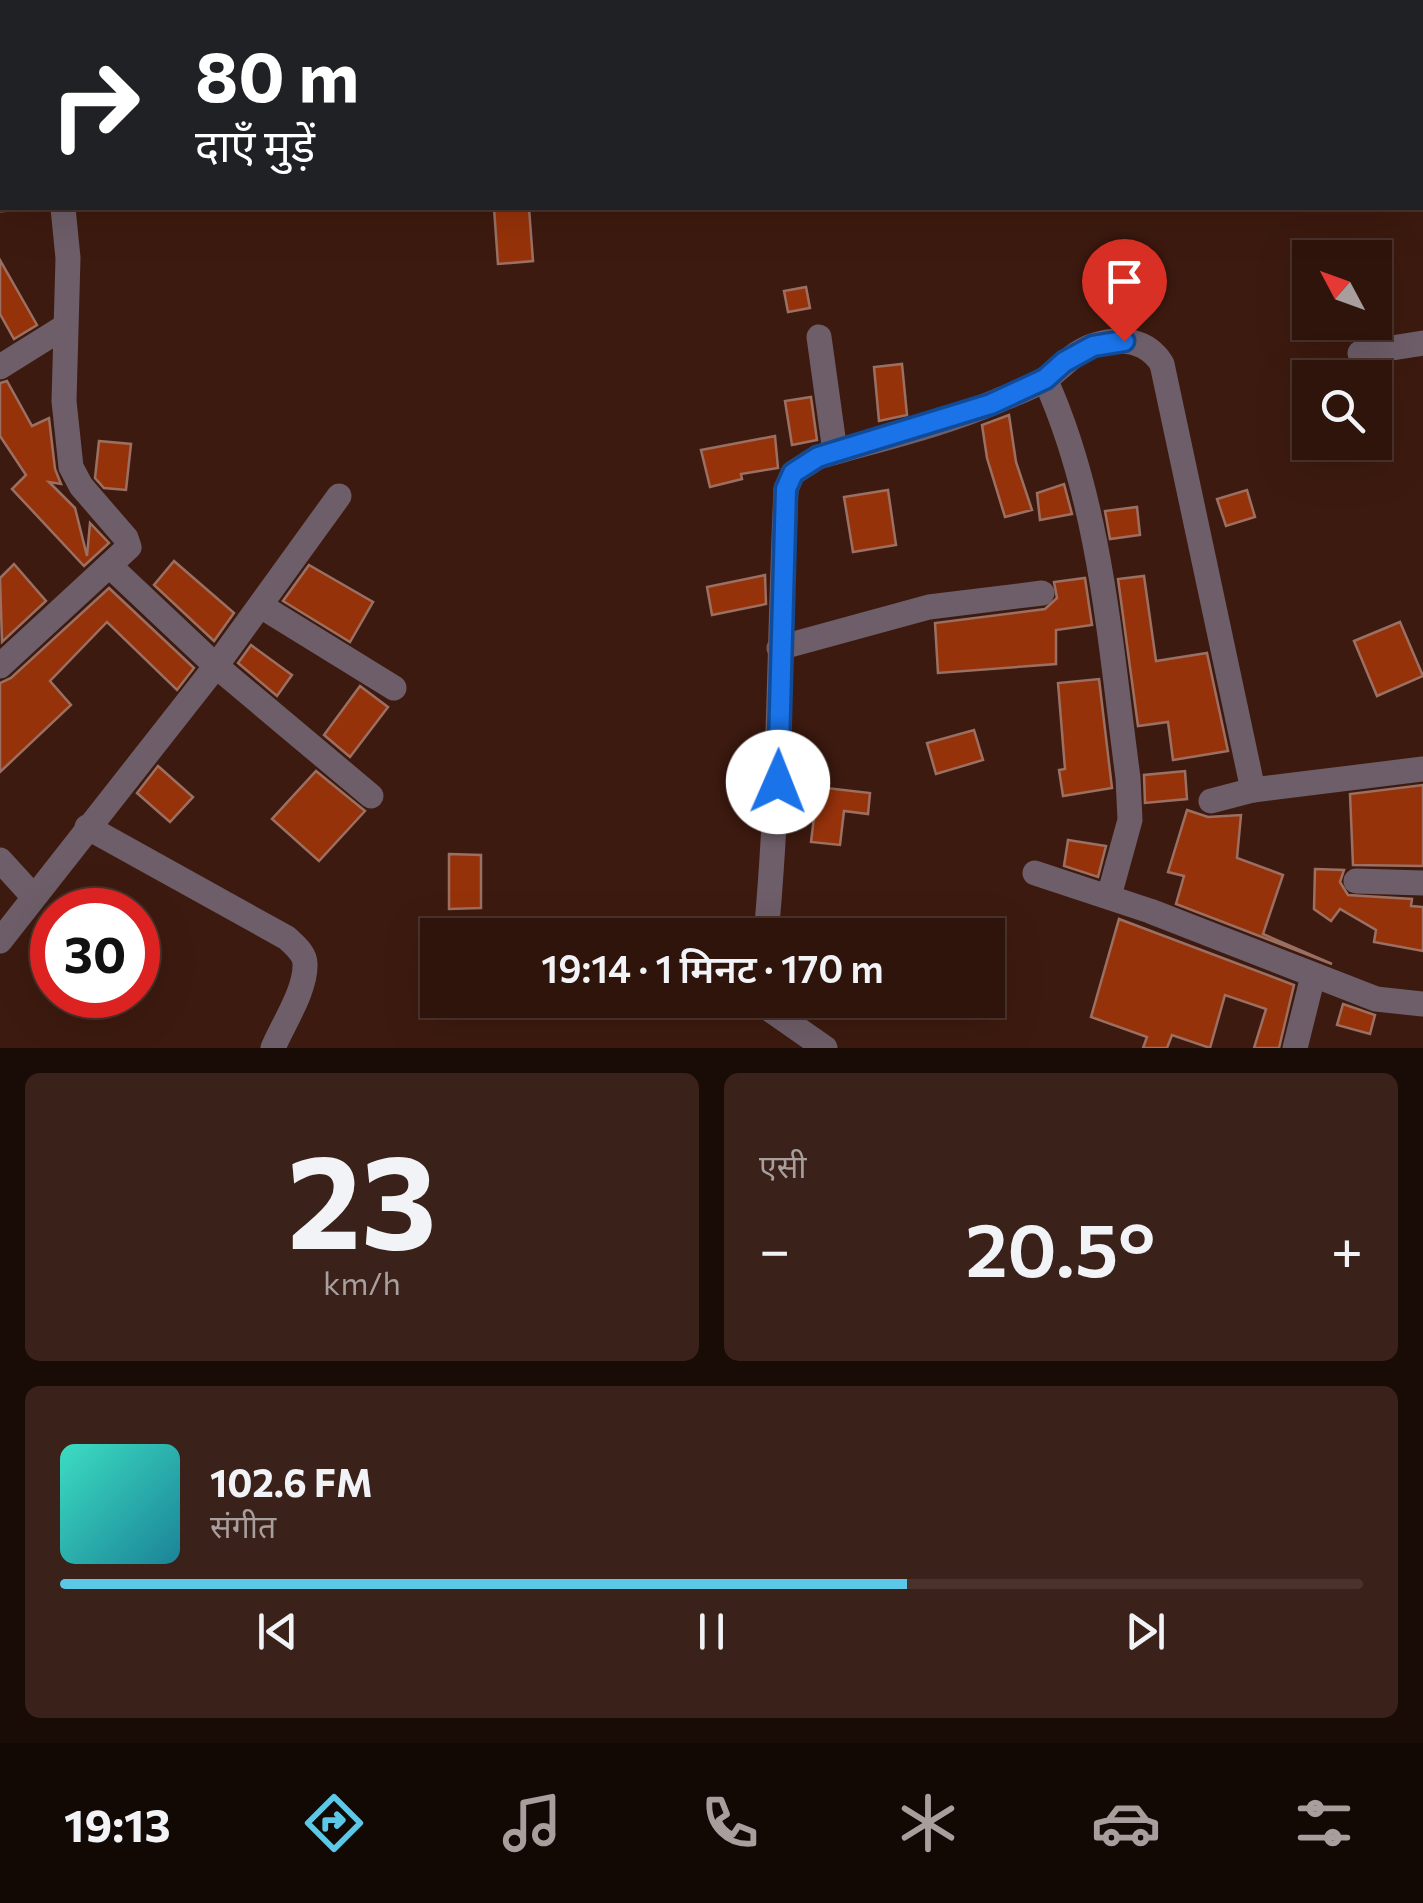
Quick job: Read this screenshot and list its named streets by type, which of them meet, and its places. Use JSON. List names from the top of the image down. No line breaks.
{"north":"top left","page":{"turn":["80 m","दाएँ मुड़ें"],"limit":"30","trip":"19:14 · 1 मिनट · 170 m","tile":[["23","km/h"],"एसी"],"heat":["−","20.5°","+"],"song":["102.6 FM","संगीत"],"tabs":"19:13"}}
